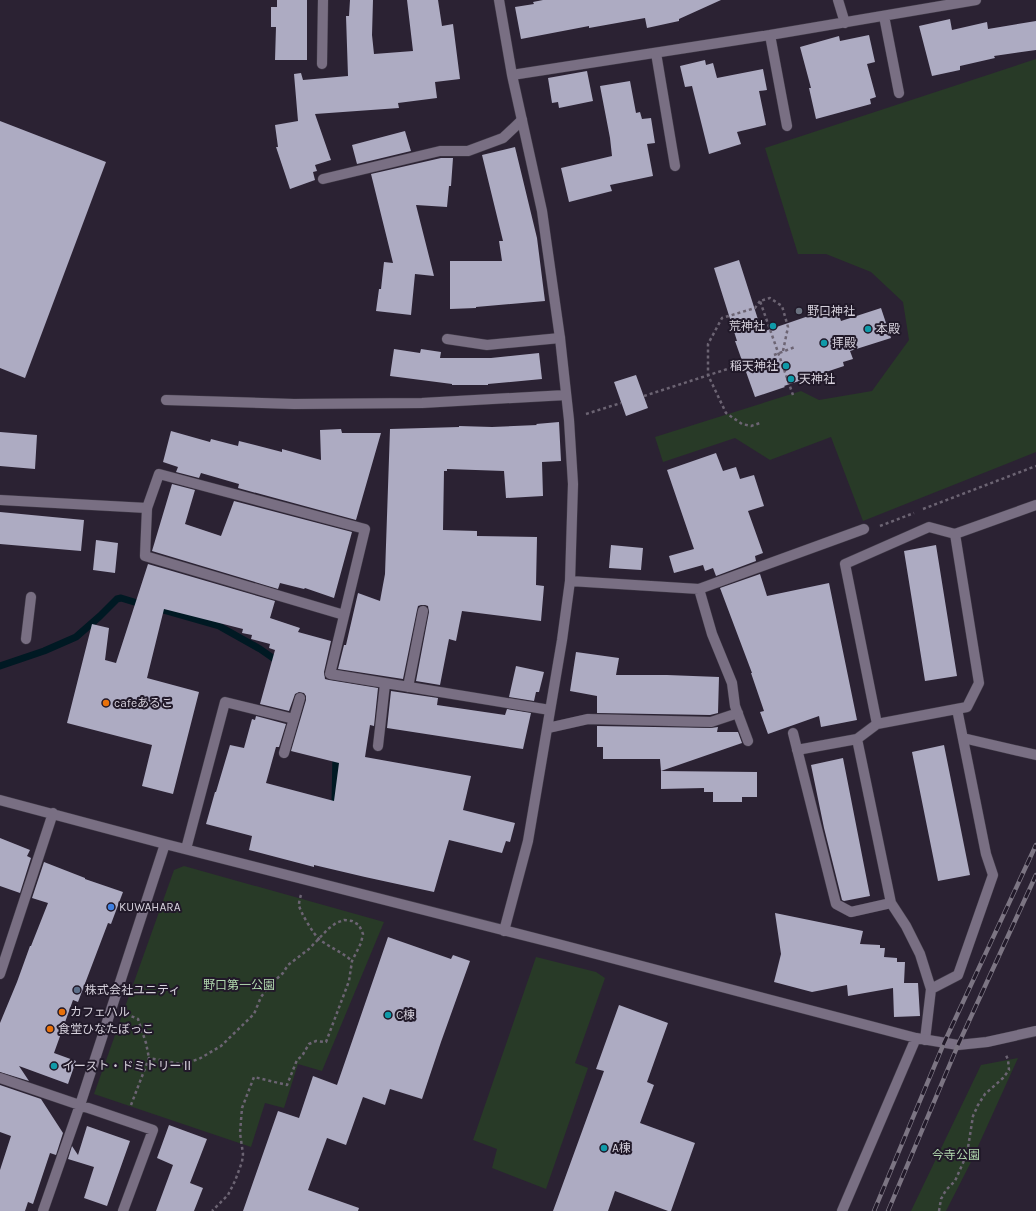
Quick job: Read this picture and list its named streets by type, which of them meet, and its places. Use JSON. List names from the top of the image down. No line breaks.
{"parks":["野口第一公園","今寺公園"],"places":["野口神社","荒神社","本殿","拝殿","稲天神社","天神社","cafeあるこ","KUWAHARA","株式会社ユニティ","カフェハル","C棟","食堂ひなたぼっこ","イースト・ドミトリーⅡ","A棟"]}
